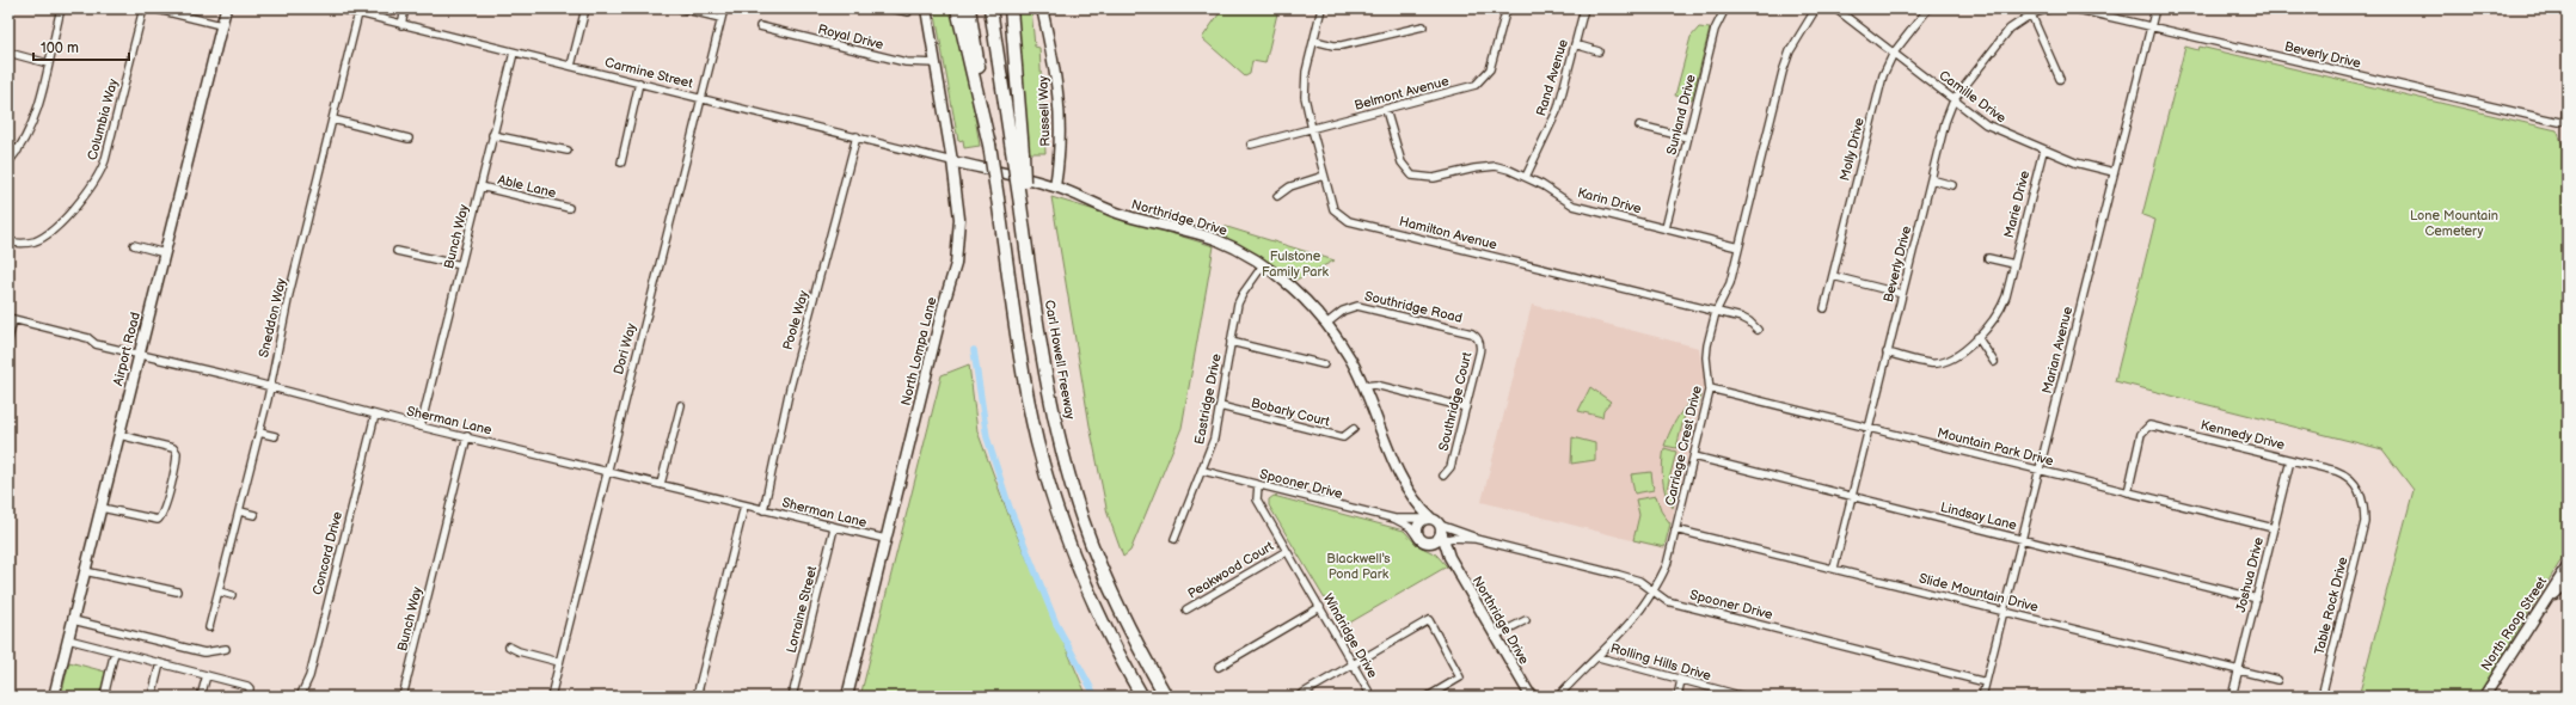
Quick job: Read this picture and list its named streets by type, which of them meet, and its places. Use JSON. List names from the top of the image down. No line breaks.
{"streets":{"highway":["Carl Howell Freeway"],"street":["Royal Drive","Beverly Drive","Carmine Street","Rand Avenue","Belmont Avenue","Camille Drive","Russell Way","Sunland Drive","Columbia Way","Molly Drive","Able Lane","Karin Drive","Marie Drive","Northridge Drive","Hamilton Avenue","Bunch Way","Southridge Road","Sneddon Way","Poole Way","Airport Road","Dori Way","Marian Avenue","North Lompa Lane","Eastridge Drive","Southridge Court","Bobarly Court","Sherman Lane","Kennedy Drive","Carriage Crest Drive","Mountain Park Drive","Spooner Drive","Lindsay Lane","Concord Drive","Peakwood Court","Joshua Drive","Slide Mountain Drive","Table Rock Drive","Lorraine Street","North Roop Street","Windridge Drive","Rolling Hills Drive"]},"crossings":[["Royal Drive","North Lompa Lane"],["Beverly Drive","Camille Drive"],["Beverly Drive","Marie Drive"],["Beverly Drive","Marian Avenue"],["Beverly Drive","Mountain Park Drive"],["Beverly Drive","Lindsay Lane"],["Beverly Drive","Slide Mountain Drive"],["Carmine Street","Northridge Drive"],["Carmine Street","Bunch Way"],["Carmine Street","Sneddon Way"],["Carmine Street","Poole Way"],["Carmine Street","Dori Way"],["Carmine Street","North Lompa Lane"],["Rand Avenue","Karin Drive"],["Belmont Avenue","Karin Drive"],["Belmont Avenue","Hamilton Avenue"],["Camille Drive","Molly Drive"],["Camille Drive","Marie Drive"],["Camille Drive","Marian Avenue"],["Russell Way","Northridge Drive"],["Sunland Drive","Karin Drive"],["Able Lane","Bunch Way"],["Karin Drive","Carriage Crest Drive"],["Northridge Drive","Southridge Road"],["Northridge Drive","North Lompa Lane"],["Northridge Drive","Eastridge Drive"],["Northridge Drive","Spooner Drive"],["Hamilton Avenue","Carriage Crest Drive"],["Bunch Way","Sherman Lane"],["Southridge Road","Southridge Court"],["Sneddon Way","Sherman Lane"],["Poole Way","Sherman Lane"],["Airport Road","Sherman Lane"],["Dori Way","Sherman Lane"],["Marian Avenue","Mountain Park Drive"],["Marian Avenue","Spooner Drive"],["Marian Avenue","Lindsay Lane"],["Marian Avenue","Slide Mountain Drive"],["North Lompa Lane","Sherman Lane"],["Eastridge Drive","Bobarly Court"],["Eastridge Drive","Spooner Drive"],["Sherman Lane","Concord Drive"],["Sherman Lane","Lorraine Street"],["Kennedy Drive","Mountain Park Drive"],["Kennedy Drive","Joshua Drive"],["Kennedy Drive","Table Rock Drive"],["Carriage Crest Drive","Mountain Park Drive"],["Carriage Crest Drive","Spooner Drive"],["Carriage Crest Drive","Lindsay Lane"],["Carriage Crest Drive","Slide Mountain Drive"],["Carriage Crest Drive","Rolling Hills Drive"],["Mountain Park Drive","Joshua Drive"],["Spooner Drive","Windridge Drive"],["Lindsay Lane","Joshua Drive"],["Peakwood Court","Windridge Drive"],["Joshua Drive","Slide Mountain Drive"]],"parks":["Lone Mountain Cemetery","Fulstone Family Park","Blackwell's Pond Park"],"scale_bar":"100 m"}
